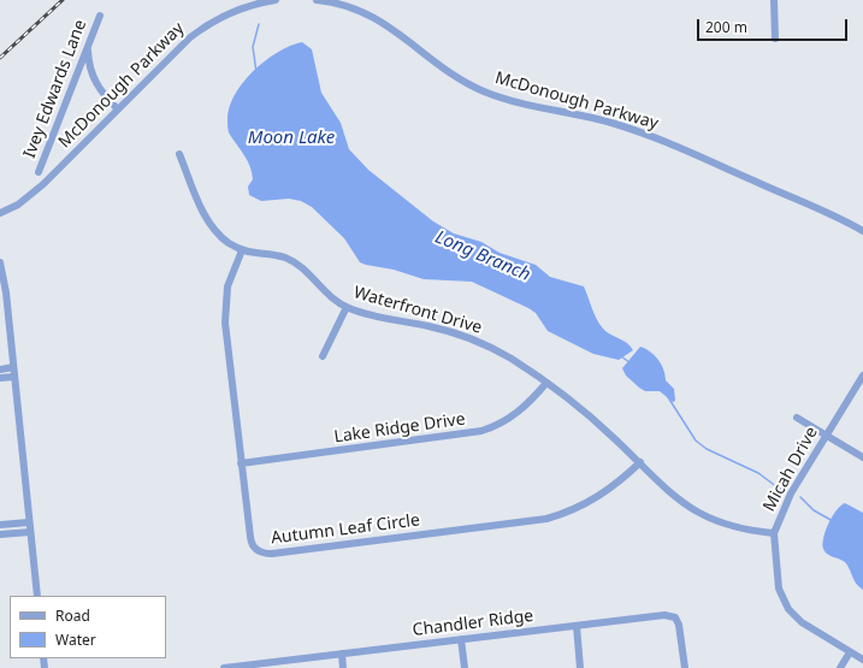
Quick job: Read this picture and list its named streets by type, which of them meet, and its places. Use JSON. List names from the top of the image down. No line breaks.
{"streets":{"street":["McDonough Parkway","Ivey Edwards Lane","Waterfront Drive","Lake Ridge Drive","Micah Drive","Autumn Leaf Circle","Chandler Ridge"]},"crossings":[["Waterfront Drive","Lake Ridge Drive"],["Waterfront Drive","Micah Drive"],["Waterfront Drive","Autumn Leaf Circle"],["Lake Ridge Drive","Autumn Leaf Circle"]],"water":["Moon Lake","Long Branch"],"legend":["Road","Water"],"scale_bar":"200 m"}
